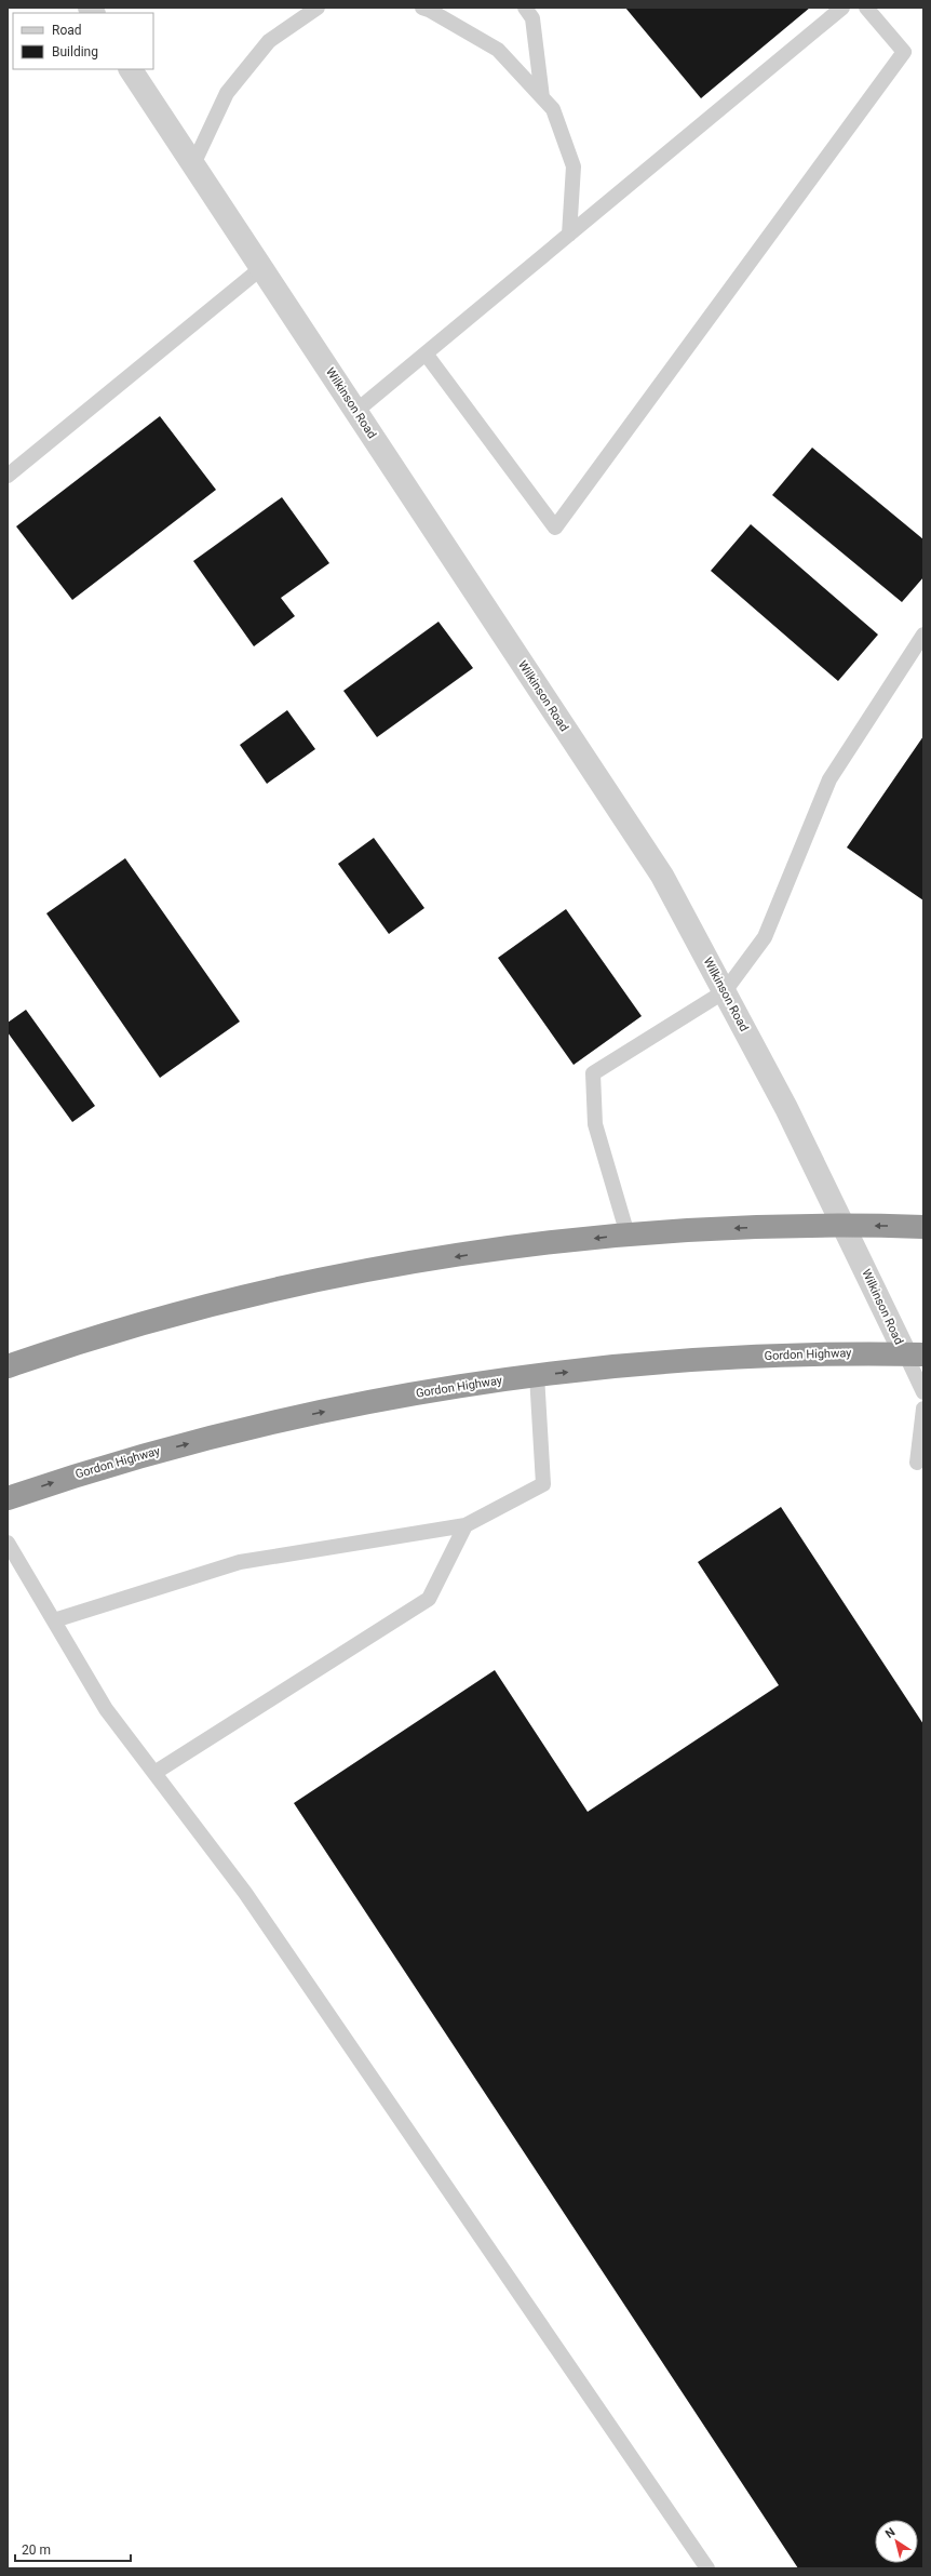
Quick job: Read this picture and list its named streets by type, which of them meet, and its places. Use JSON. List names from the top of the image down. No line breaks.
{"streets":{"highway":["Gordon Highway"],"street":["Wilkinson Road"]},"crossings":[["Wilkinson Road","Gordon Highway"]],"legend":["Road","Building"],"scale_bar":"20 m","north":"top left"}
